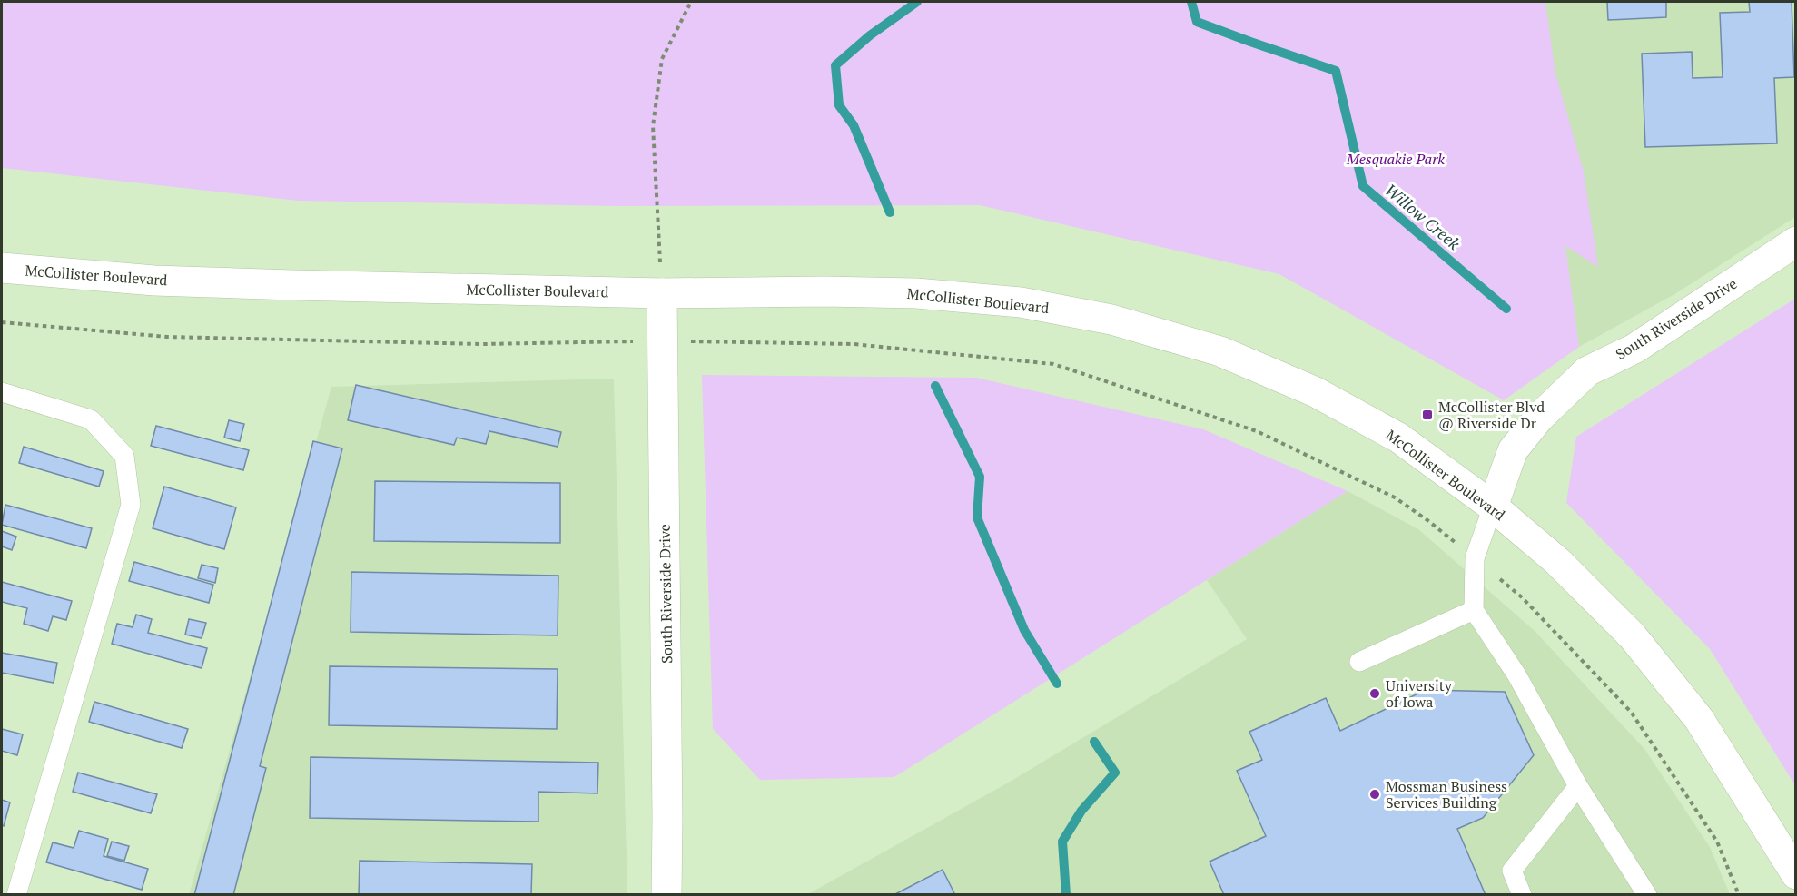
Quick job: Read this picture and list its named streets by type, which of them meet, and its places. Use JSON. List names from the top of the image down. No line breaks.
{"streets":{"main road":["McCollister Boulevard","South Riverside Drive"]},"crossings":[["McCollister Boulevard","South Riverside Drive"]],"water":["Willow Creek"],"parks":["Mesquakie Park"],"places":{"transit":["McCollister Blvd @ Riverside Dr"],"other":["University of Iowa","Mossman Business Services Building"]}}
